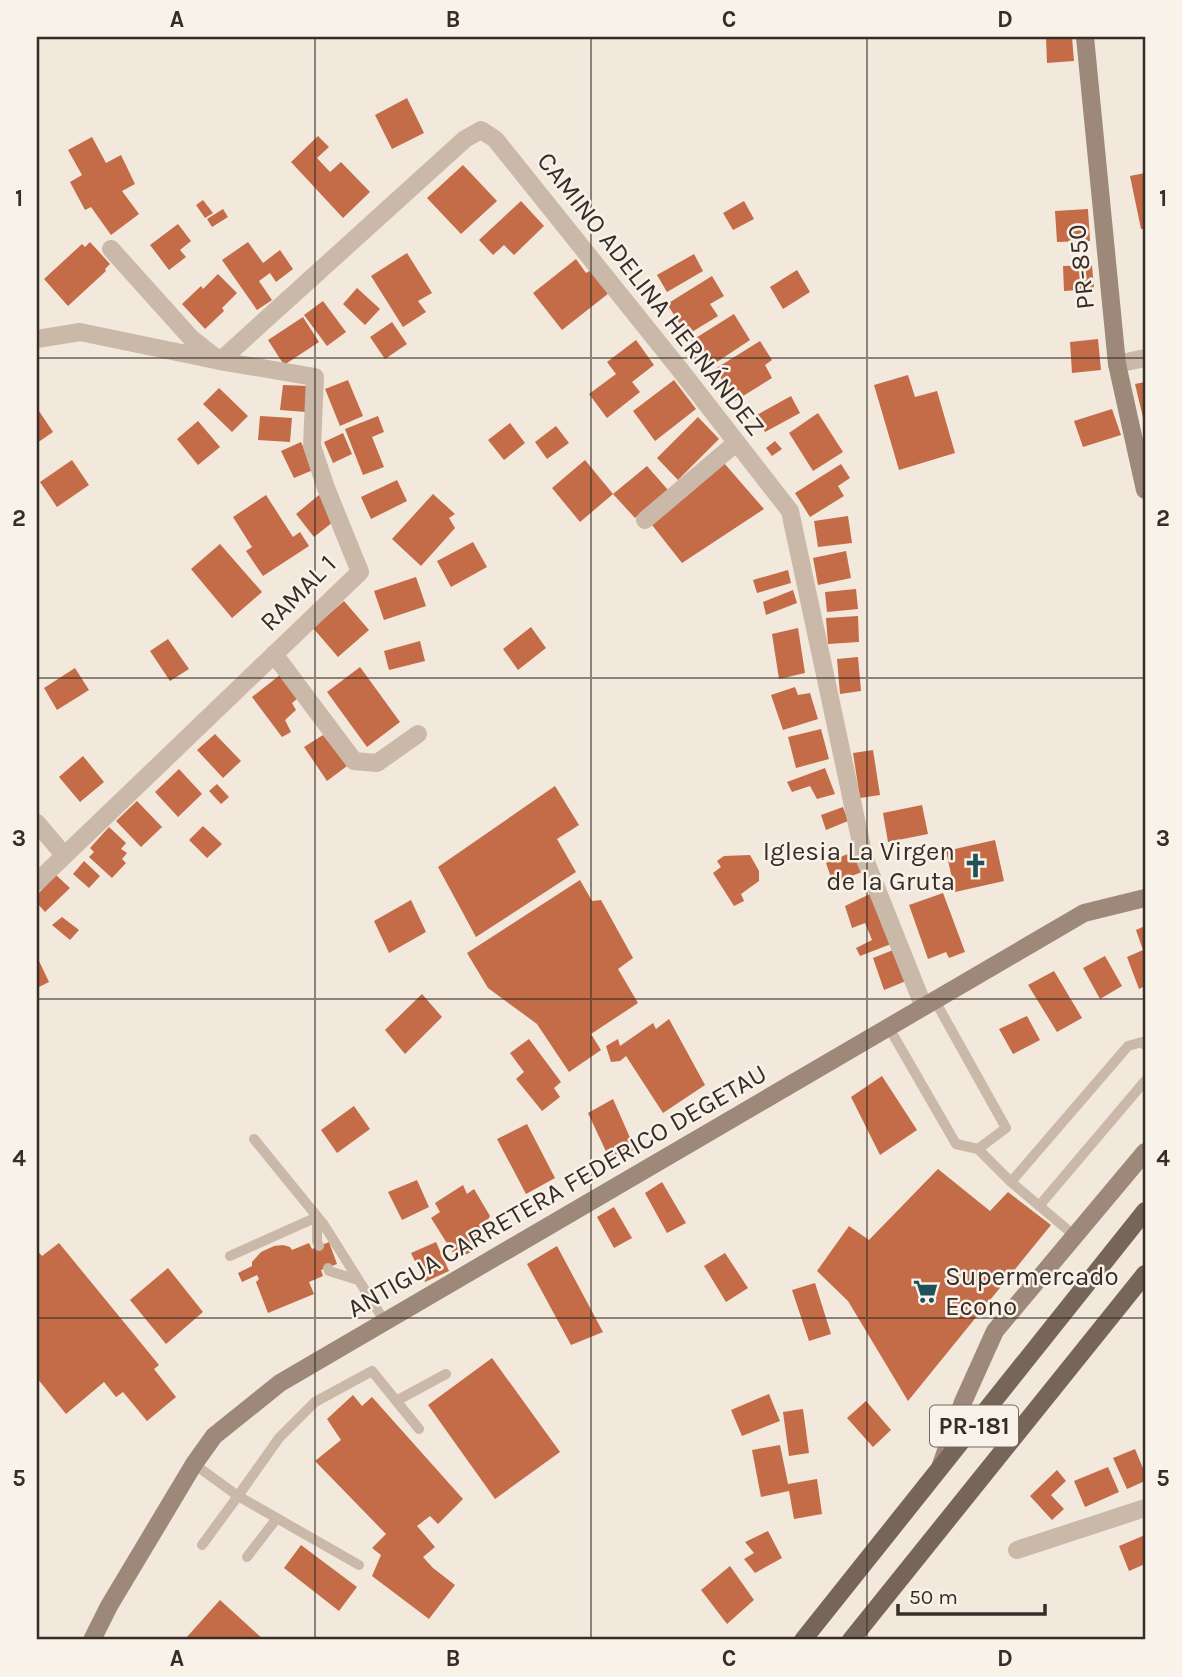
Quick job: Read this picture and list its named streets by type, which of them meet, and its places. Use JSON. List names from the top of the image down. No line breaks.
{"streets":{"main road":["PR-181"],"street":["PR-850","CAMINO ADELINA HERNÁNDEZ","RAMAL 1","ANTIGUA CARRETERA FEDERICO DEGETAU"]},"crossings":[["CAMINO ADELINA HERNÁNDEZ","RAMAL 1"],["CAMINO ADELINA HERNÁNDEZ","ANTIGUA CARRETERA FEDERICO DEGETAU"]],"places":{"church":["Iglesia La Virgen de la Gruta"],"supermarket":["Supermercado Econo"]},"scale_bar":"50 m","grid":{"columns":["A","B","C","D"],"rows":["1","2","3","4","5"]}}
